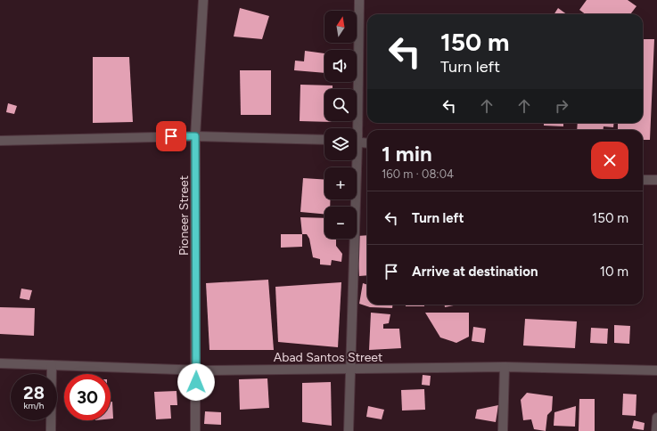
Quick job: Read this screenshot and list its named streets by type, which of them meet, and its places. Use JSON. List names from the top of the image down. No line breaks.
{"streets":{"street":["Pioneer Street","Abad Santos Street"]},"crossings":[["Pioneer Street","Abad Santos Street"]],"north":"top","page":{"map_buttons":["+","−"],"turn":["150 m","Turn left"],"heading":["1 min","160 m · 08:04"],"list":[{"name":"Turn left","value":"150 m"},{"name":"Arrive at destination","value":"10 m"}],"speed":"28 km/h","limit":"30"}}
